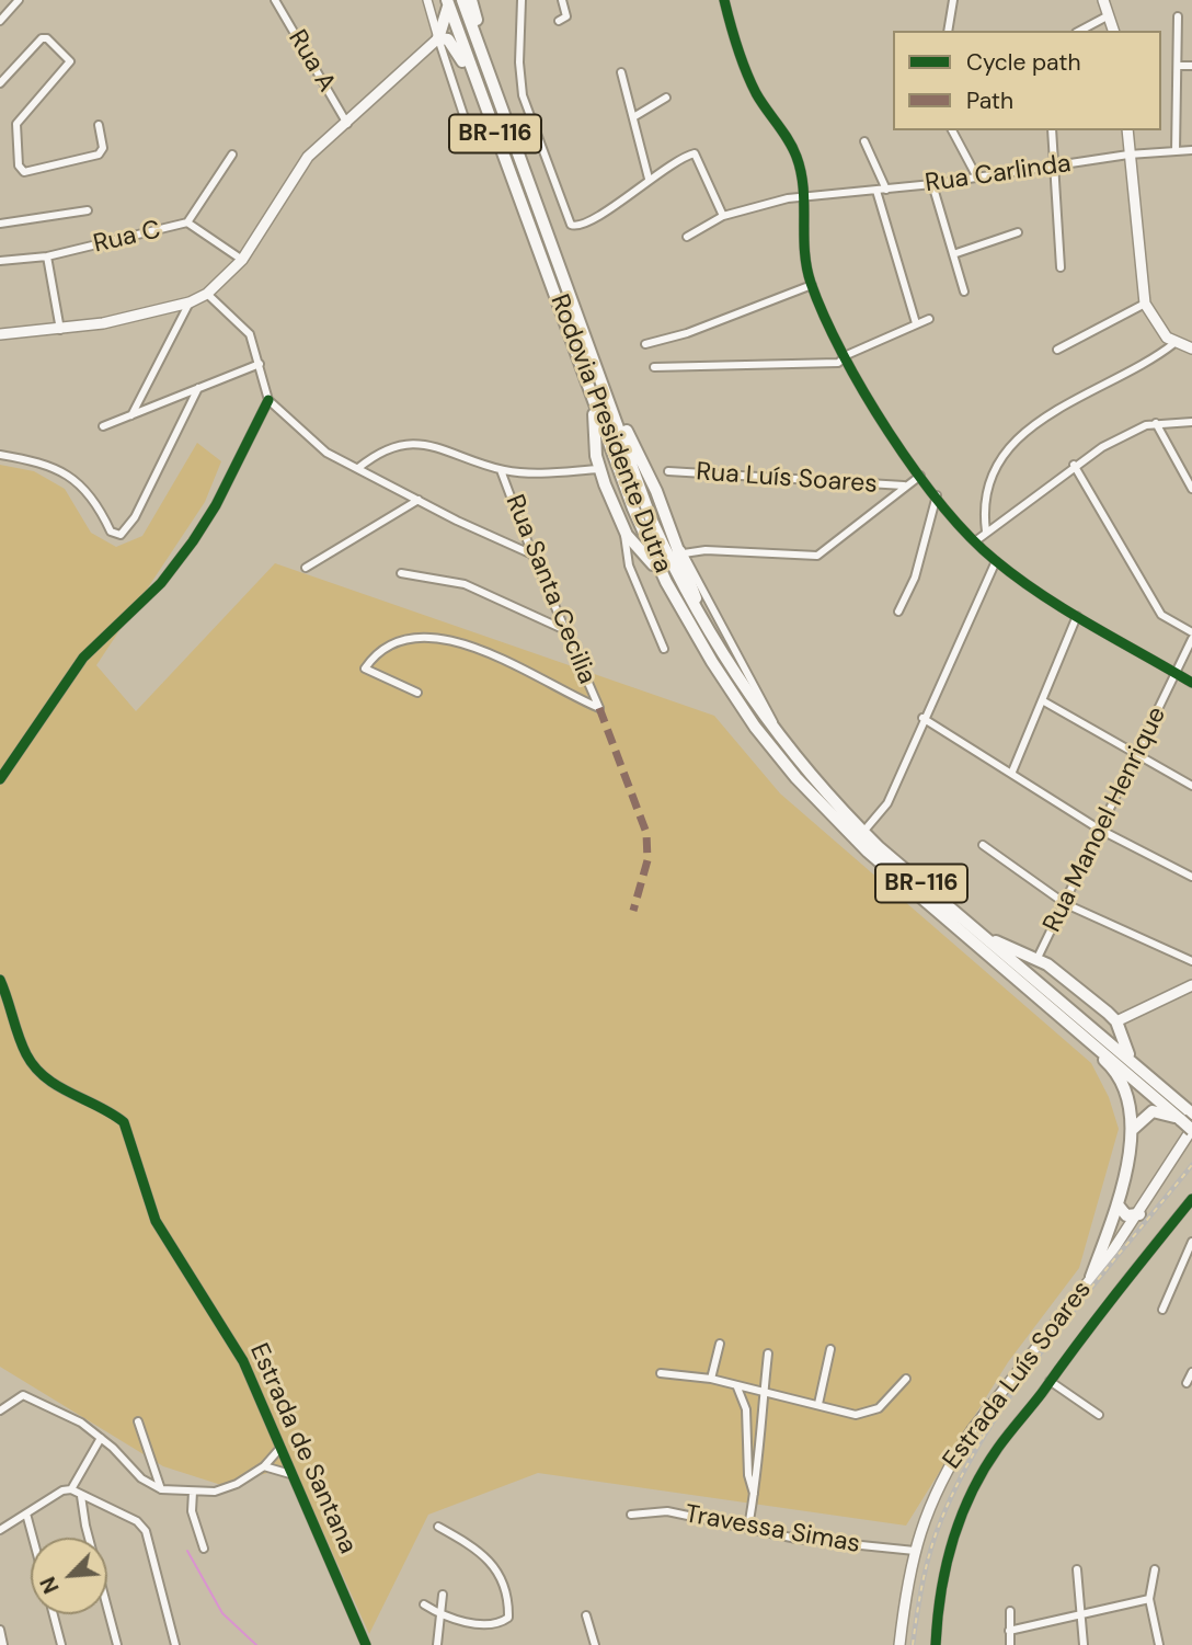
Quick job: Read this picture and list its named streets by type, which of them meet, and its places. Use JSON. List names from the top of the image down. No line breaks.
{"streets":{"highway":["BR-116","Rodovia Presidente Dutra"],"main road":["Estrada Luís Soares"],"street":["Rua A","Rua Carlinda","Rua C","Rua Luís Soares","Rua Santa Cecilia","Rua Manoel Henrique","Estrada de Santana","Travessa Simas"]},"crossings":[["Rodovia Presidente Dutra","Estrada Luís Soares"],["Estrada Luís Soares","Travessa Simas"]],"legend":["Cycle path","Path"],"north":"bottom left"}
